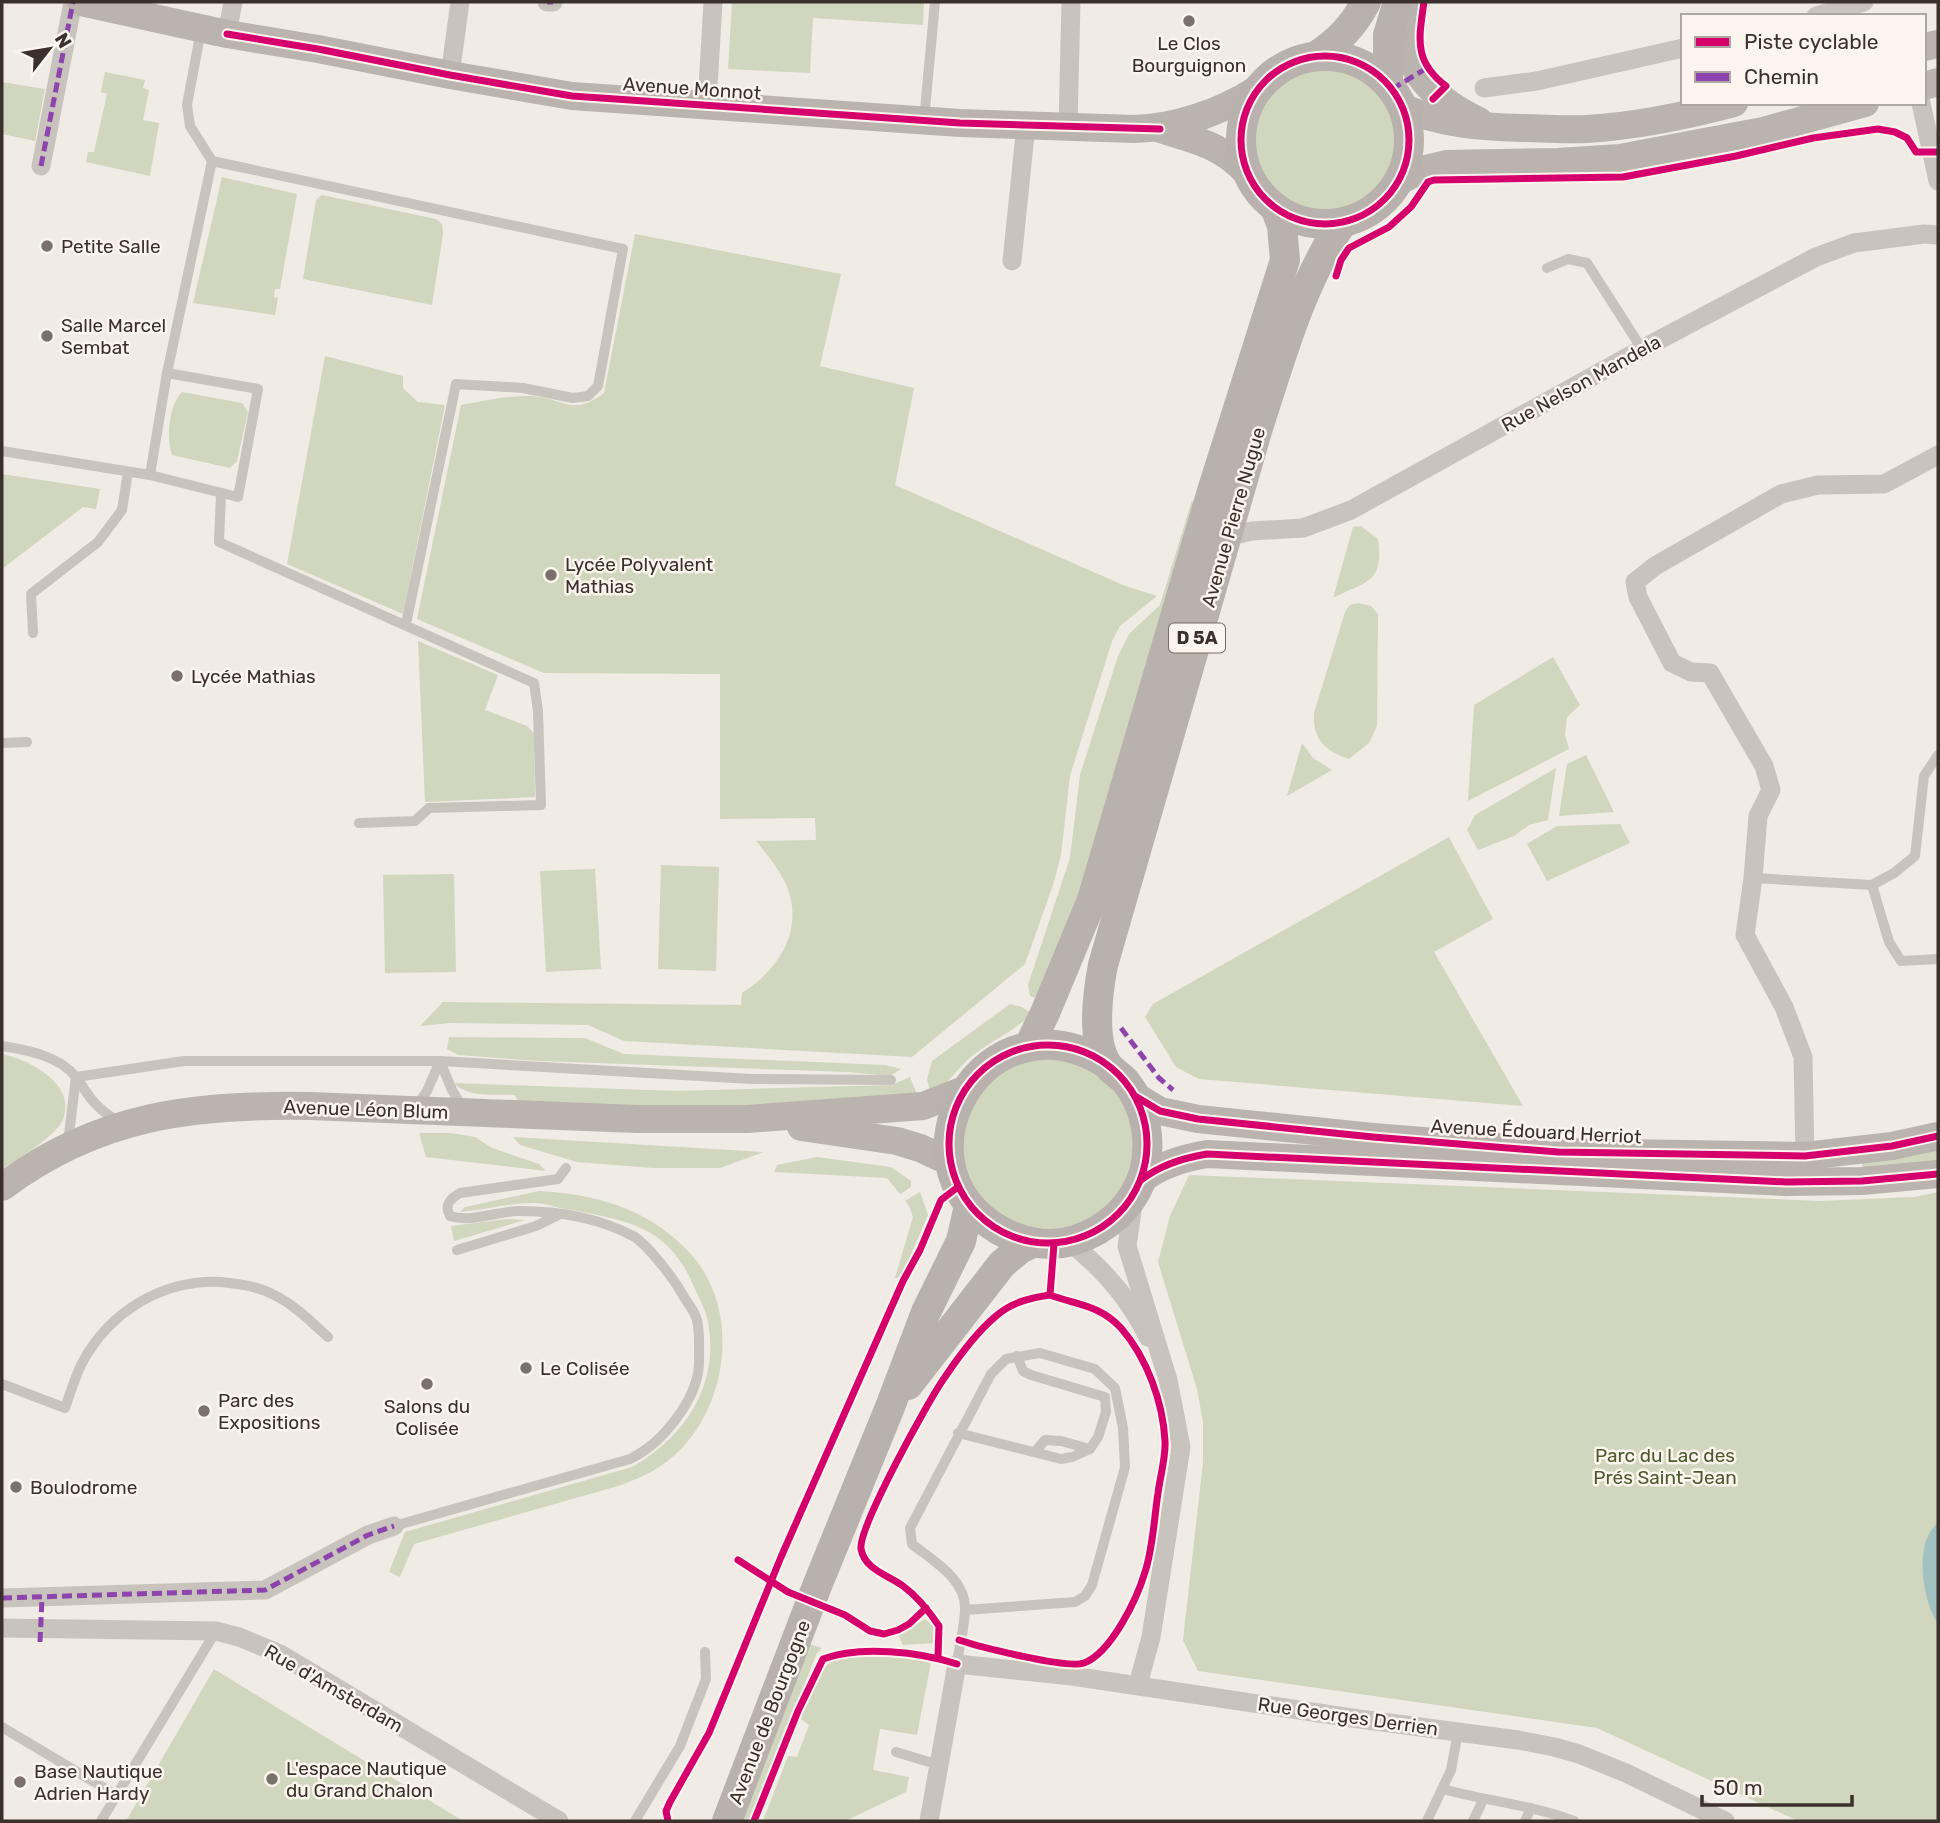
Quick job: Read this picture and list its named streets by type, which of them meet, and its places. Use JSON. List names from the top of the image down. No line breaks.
{"streets":{"main road":["Avenue Monnot","Avenue Pierre Nugue","D 5A","Avenue Léon Blum","Avenue Édouard Herriot","Avenue de Bourgogne"],"street":["Rue Nelson Mandela","Rue d'Amsterdam","Rue Georges Derrien"]},"crossings":[["Rue Nelson Mandela","Avenue Pierre Nugue"],["Avenue Pierre Nugue","Avenue Léon Blum"],["Avenue Pierre Nugue","Avenue Édouard Herriot"],["Avenue Pierre Nugue","Avenue de Bourgogne"],["Avenue Pierre Nugue","Rue Georges Derrien"],["Avenue Léon Blum","Avenue Édouard Herriot"],["Avenue Léon Blum","Avenue de Bourgogne"],["Avenue Édouard Herriot","Avenue de Bourgogne"]],"parks":["Parc du Lac des Prés Saint-Jean"],"places":["Le Clos Bourguignon","Petite Salle","Salle Marcel Sembat","Lycée Polyvalent Mathias","Lycée Mathias","Le Colisée","Salons du Colisée","Parc des Expositions","Boulodrome","L'espace Nautique du Grand Chalon","Base Nautique Adrien Hardy"],"legend":["Piste cyclable","Chemin"],"scale_bar":"50 m","north":"top right"}
